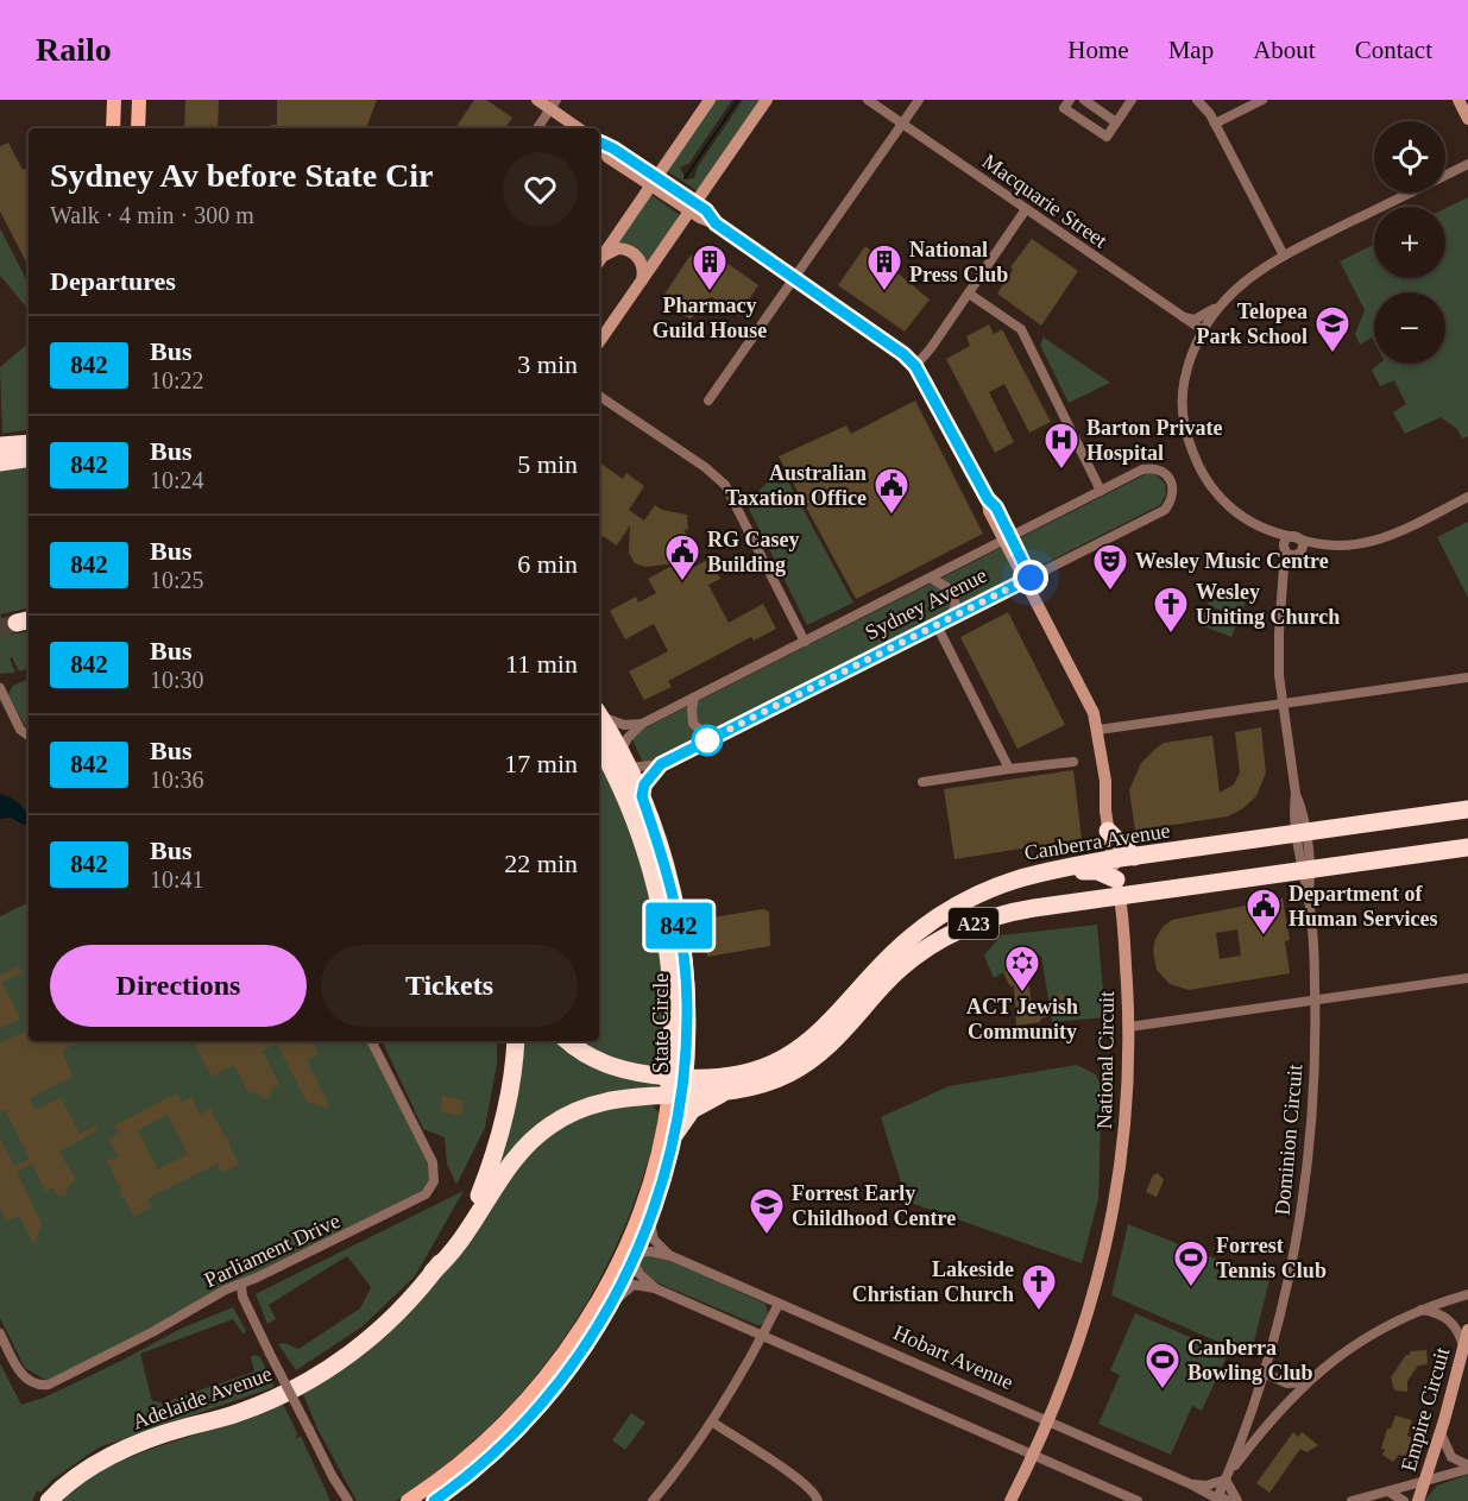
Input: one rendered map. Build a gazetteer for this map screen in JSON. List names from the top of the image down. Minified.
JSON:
{"streets":{"highway":["Canberra Avenue","A23","State Circle","Adelaide Avenue"],"street":["Macquarie Street","Sydney Avenue","National Circuit","Dominion Circuit","Parliament Drive","Hobart Avenue","Empire Circuit"]},"crossings":[["Sydney Avenue","State Circle"],["Sydney Avenue","National Circuit"],["Canberra Avenue","A23"],["Canberra Avenue","State Circle"],["Canberra Avenue","National Circuit"],["Canberra Avenue","Dominion Circuit"],["A23","State Circle"],["State Circle","Hobart Avenue"],["National Circuit","Hobart Avenue"],["Dominion Circuit","Hobart Avenue"]],"places":{"building":["Pharmacy Guild House","National Press Club"],"school or university":["Telopea Park School","Forrest Early Childhood Centre"],"hospital":["Barton Private Hospital"],"public building":["Australian Taxation Office","RG Casey Building","Department of Human Services"],"theatre":["Wesley Music Centre"],"church":["Wesley Uniting Church","Lakeside Christian Church"],"synagogue":["ACT Jewish Community"],"sports":["Forrest Tennis Club","Canberra Bowling Club"]},"lines":["bus line 842"],"page":{"header":"Railo","nav":["Home","Map","About","Contact"],"on_map":"842","map_buttons":["+","−"],"heading":[["Sydney Av before State Cir","Walk · 4 min · 300 m"],"Departures"],"list":[{"mark":"842","name":"Bus","note":"10:22","value":"3 min"},{"mark":"842","name":"Bus","note":"10:24","value":"5 min"},{"mark":"842","name":"Bus","note":"10:25","value":"6 min"},{"mark":"842","name":"Bus","note":"10:30","value":"11 min"},{"mark":"842","name":"Bus","note":"10:36","value":"17 min"},{"mark":"842","name":"Bus","note":"10:41","value":"22 min"}],"buttons":["Directions","Tickets"]}}
